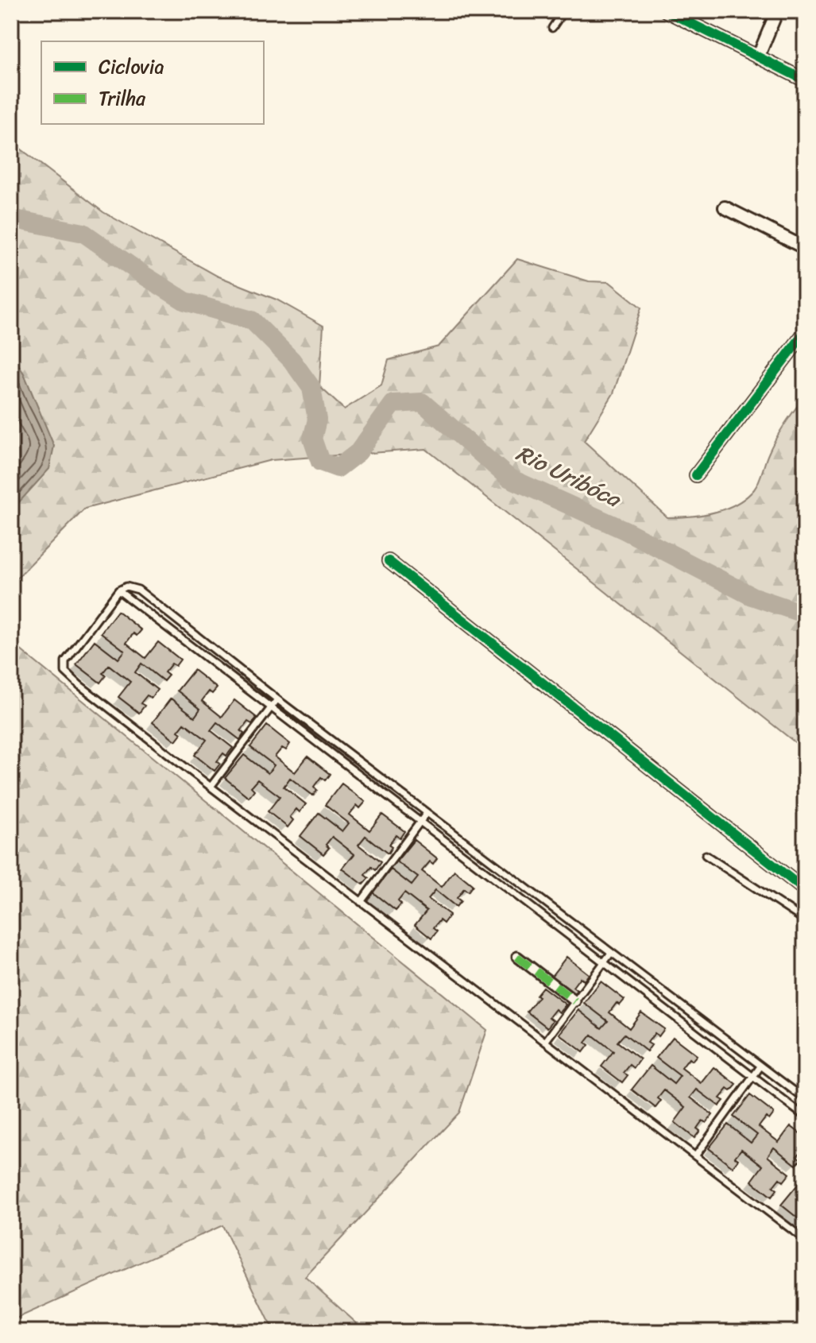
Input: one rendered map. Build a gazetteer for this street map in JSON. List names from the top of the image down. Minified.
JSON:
{"water":["Rio Uribóca"],"legend":["Ciclovia","Trilha"]}
